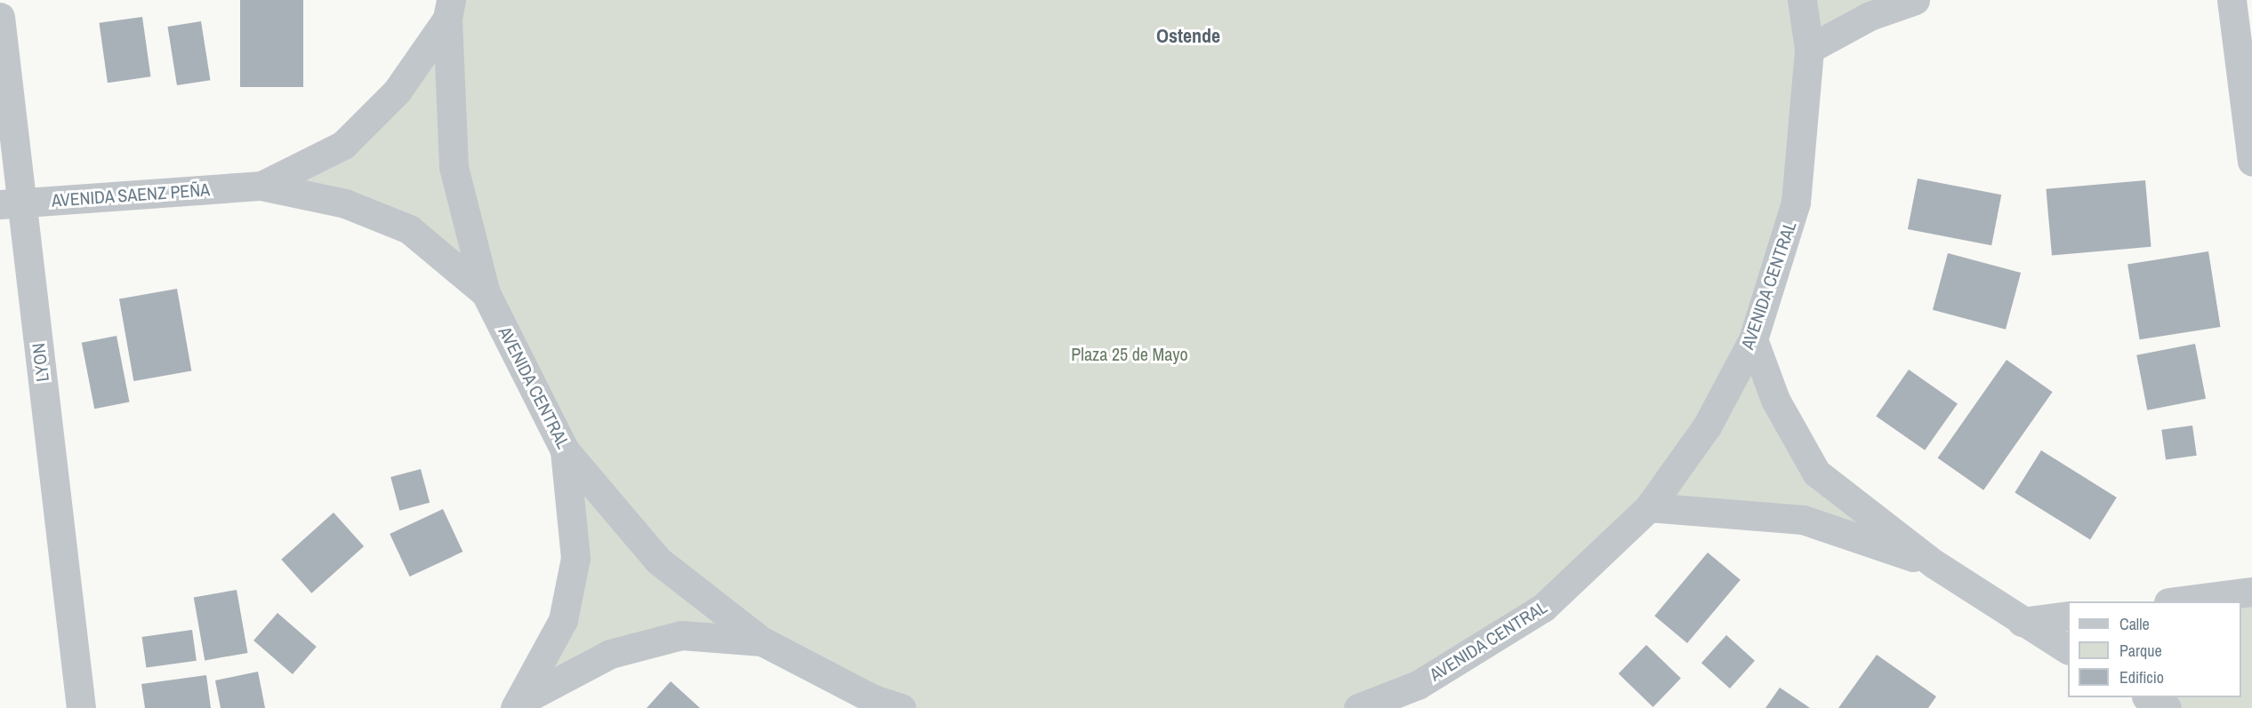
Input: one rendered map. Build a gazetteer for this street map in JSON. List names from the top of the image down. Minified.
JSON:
{"streets":{"street":["AVENIDA SAENZ PEÑA","AVENIDA CENTRAL","LYON"]},"crossings":[["AVENIDA SAENZ PEÑA","AVENIDA CENTRAL"],["AVENIDA SAENZ PEÑA","LYON"]],"districts":["Ostende"],"parks":["Plaza 25 de Mayo"],"legend":["Calle","Parque","Edificio"]}
